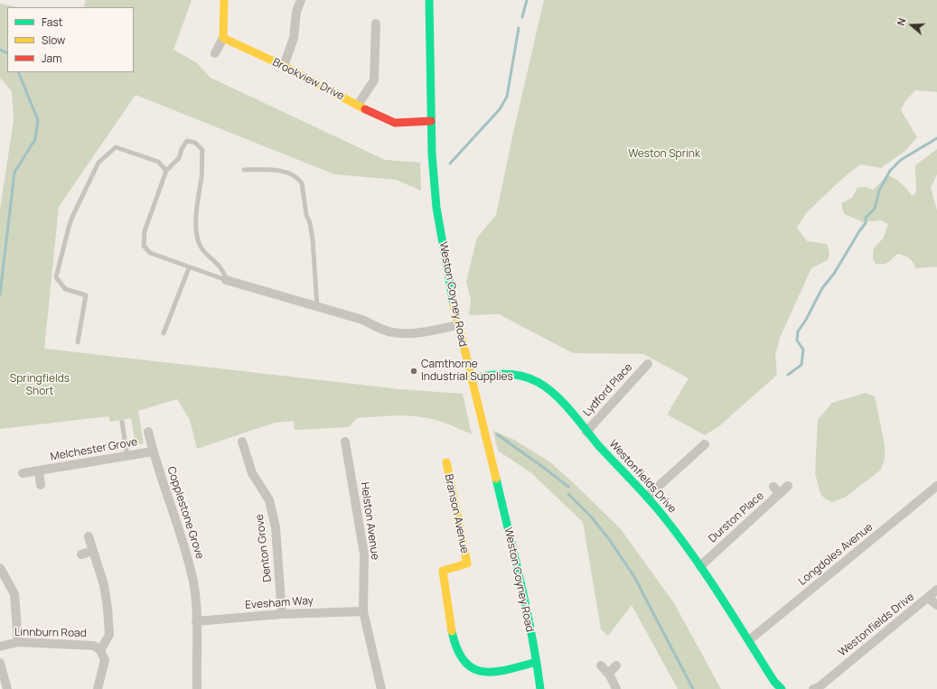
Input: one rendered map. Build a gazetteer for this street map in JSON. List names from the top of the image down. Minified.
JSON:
{"streets":{"street":["Brookview Drive","Weston Coyney Road","Lydford Place","Melchester Grove","Westonfields Drive","Copplestone Grove","Branson Avenue","Durston Place","Helston Avenue","Denton Grove","Longdoles Avenue","Evesham Way","Linnburn Road"]},"crossings":[["Brookview Drive","Weston Coyney Road"],["Weston Coyney Road","Westonfields Drive"],["Weston Coyney Road","Branson Avenue"],["Lydford Place","Westonfields Drive"],["Melchester Grove","Copplestone Grove"],["Westonfields Drive","Durston Place"],["Westonfields Drive","Longdoles Avenue"],["Copplestone Grove","Evesham Way"],["Helston Avenue","Evesham Way"],["Denton Grove","Evesham Way"]],"parks":["Weston Sprink","Springfields Short"],"places":["Camthorne Industrial Supplies"],"legend":["Fast","Slow","Jam"],"north":"left"}
